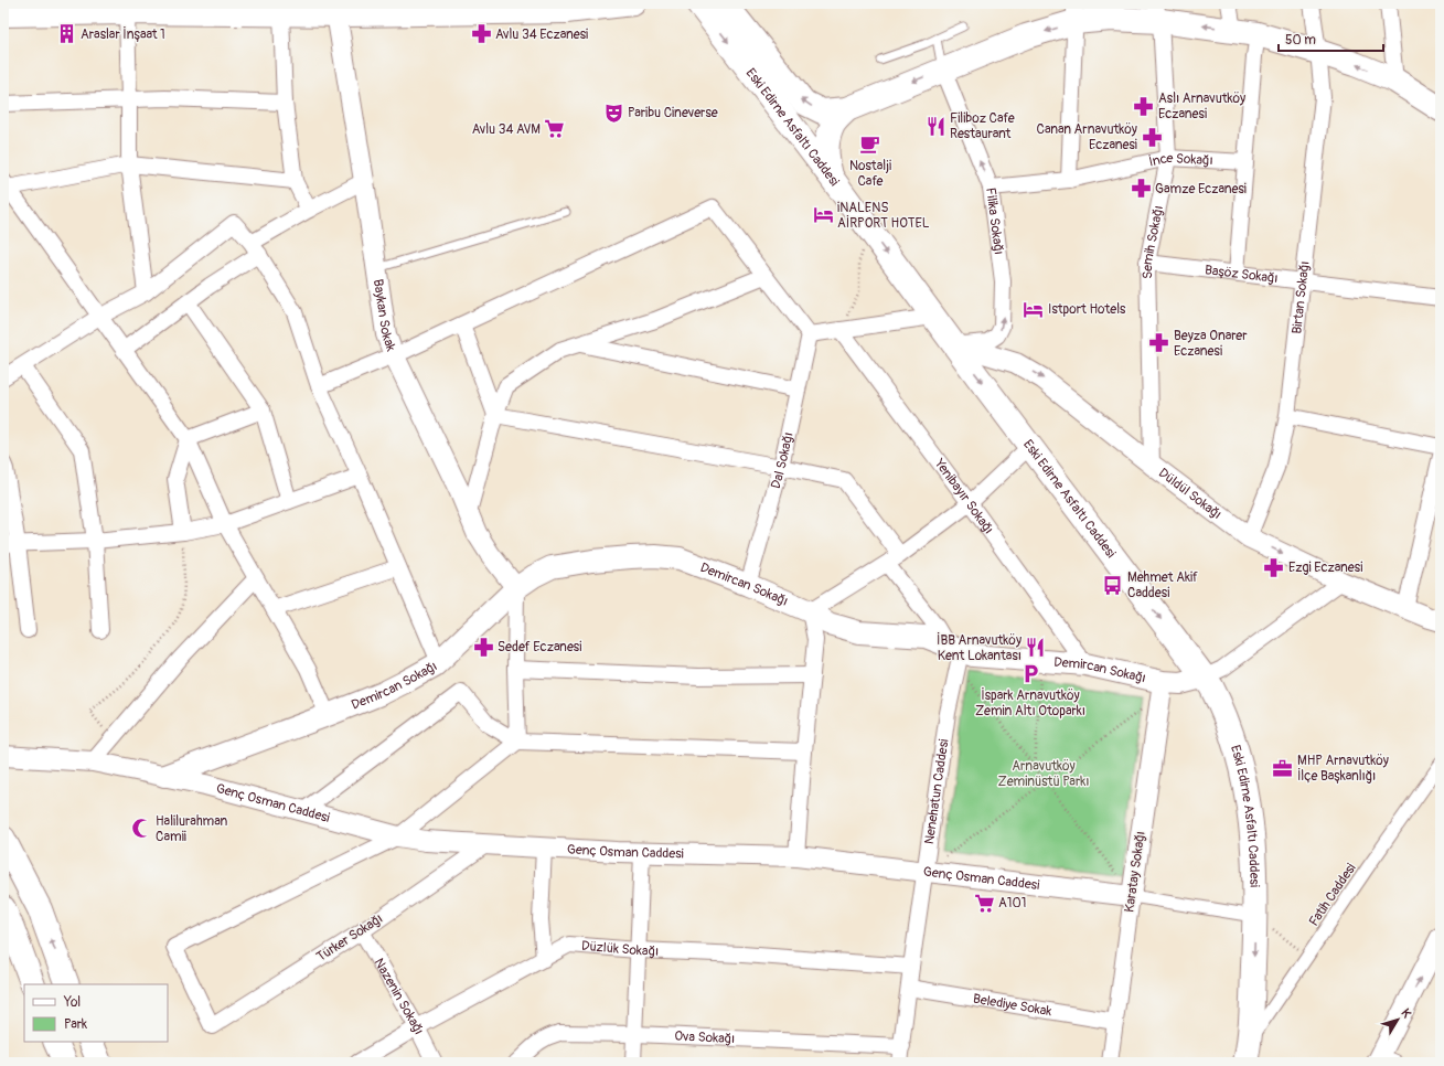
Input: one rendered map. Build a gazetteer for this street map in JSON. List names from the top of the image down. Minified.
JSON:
{"streets":{"main road":["Eski Edirne Asfaltı Caddesi","Demircan Sokağı"],"street":["İnce Sokağı","Filika Sokağı","Semih Sokağı","Başöz Sokağı","Birtan Sokağı","Baykan Sokak","Dal Sokağı","Düldül Sokağı","Yenibayır Sokağı","Nenehatun Caddesi","Genç Osman Caddesi","Karatay Sokağı","Fatih Caddesi","Türker Sokağı","Düzlük Sokağı","Nazenin Sokağı","Belediye Sokak","Ova Sokağı"]},"crossings":[["Eski Edirne Asfaltı Caddesi","Filika Sokağı"],["Eski Edirne Asfaltı Caddesi","Düldül Sokağı"],["Eski Edirne Asfaltı Caddesi","Demircan Sokağı"],["Eski Edirne Asfaltı Caddesi","Genç Osman Caddesi"],["Eski Edirne Asfaltı Caddesi","Fatih Caddesi"],["İnce Sokağı","Filika Sokağı"],["İnce Sokağı","Semih Sokağı"],["Filika Sokağı","Düldül Sokağı"],["Semih Sokağı","Başöz Sokağı"],["Semih Sokağı","Düldül Sokağı"],["Başöz Sokağı","Birtan Sokağı"],["Birtan Sokağı","Düldül Sokağı"],["Baykan Sokak","Demircan Sokağı"],["Dal Sokağı","Demircan Sokağı"],["Düldül Sokağı","Demircan Sokağı"],["Yenibayır Sokağı","Demircan Sokağı"],["Demircan Sokağı","Nenehatun Caddesi"],["Demircan Sokağı","Genç Osman Caddesi"],["Demircan Sokağı","Karatay Sokağı"],["Nenehatun Caddesi","Genç Osman Caddesi"],["Nenehatun Caddesi","Düzlük Sokağı"],["Nenehatun Caddesi","Belediye Sokak"],["Nenehatun Caddesi","Ova Sokağı"],["Genç Osman Caddesi","Karatay Sokağı"],["Genç Osman Caddesi","Türker Sokağı"],["Karatay Sokağı","Belediye Sokak"],["Türker Sokağı","Nazenin Sokağı"],["Düzlük Sokağı","Nazenin Sokağı"]],"parks":["Arnavutköy Zeminüstü Parkı"],"places":{"building":["Araslar İnşaat 1"],"pharmacy":["Avlu 34 Eczanesi","Aslı Arnavutköy Eczanesi","Canan Arnavutköy Eczanesi","Gamze Eczanesi","Beyza Onarer Eczanesi","Ezgi Eczanesi","Sedef Eczanesi"],"theatre":["Paribu Cineverse"],"restaurant":["Filiboz Cafe Restaurant","İBB Arnavutköy Kent Lokantası"],"supermarket":["Avlu 34 AVM","A101"],"cafe":["Nostalji Cafe"],"hotel":["iNALENS AİRPORT HOTEL","Istport Hotels"],"bus stop":["Mehmet Akif Caddesi"],"parking":["İspark Arnavutköy Zemin Altı Otoparkı"],"office":["MHP Arnavutköy İlçe Başkanlığı"],"mosque":["Halilurahman Camii"]},"legend":["Yol","Park"],"scale_bar":"50 m","north":"top right"}
